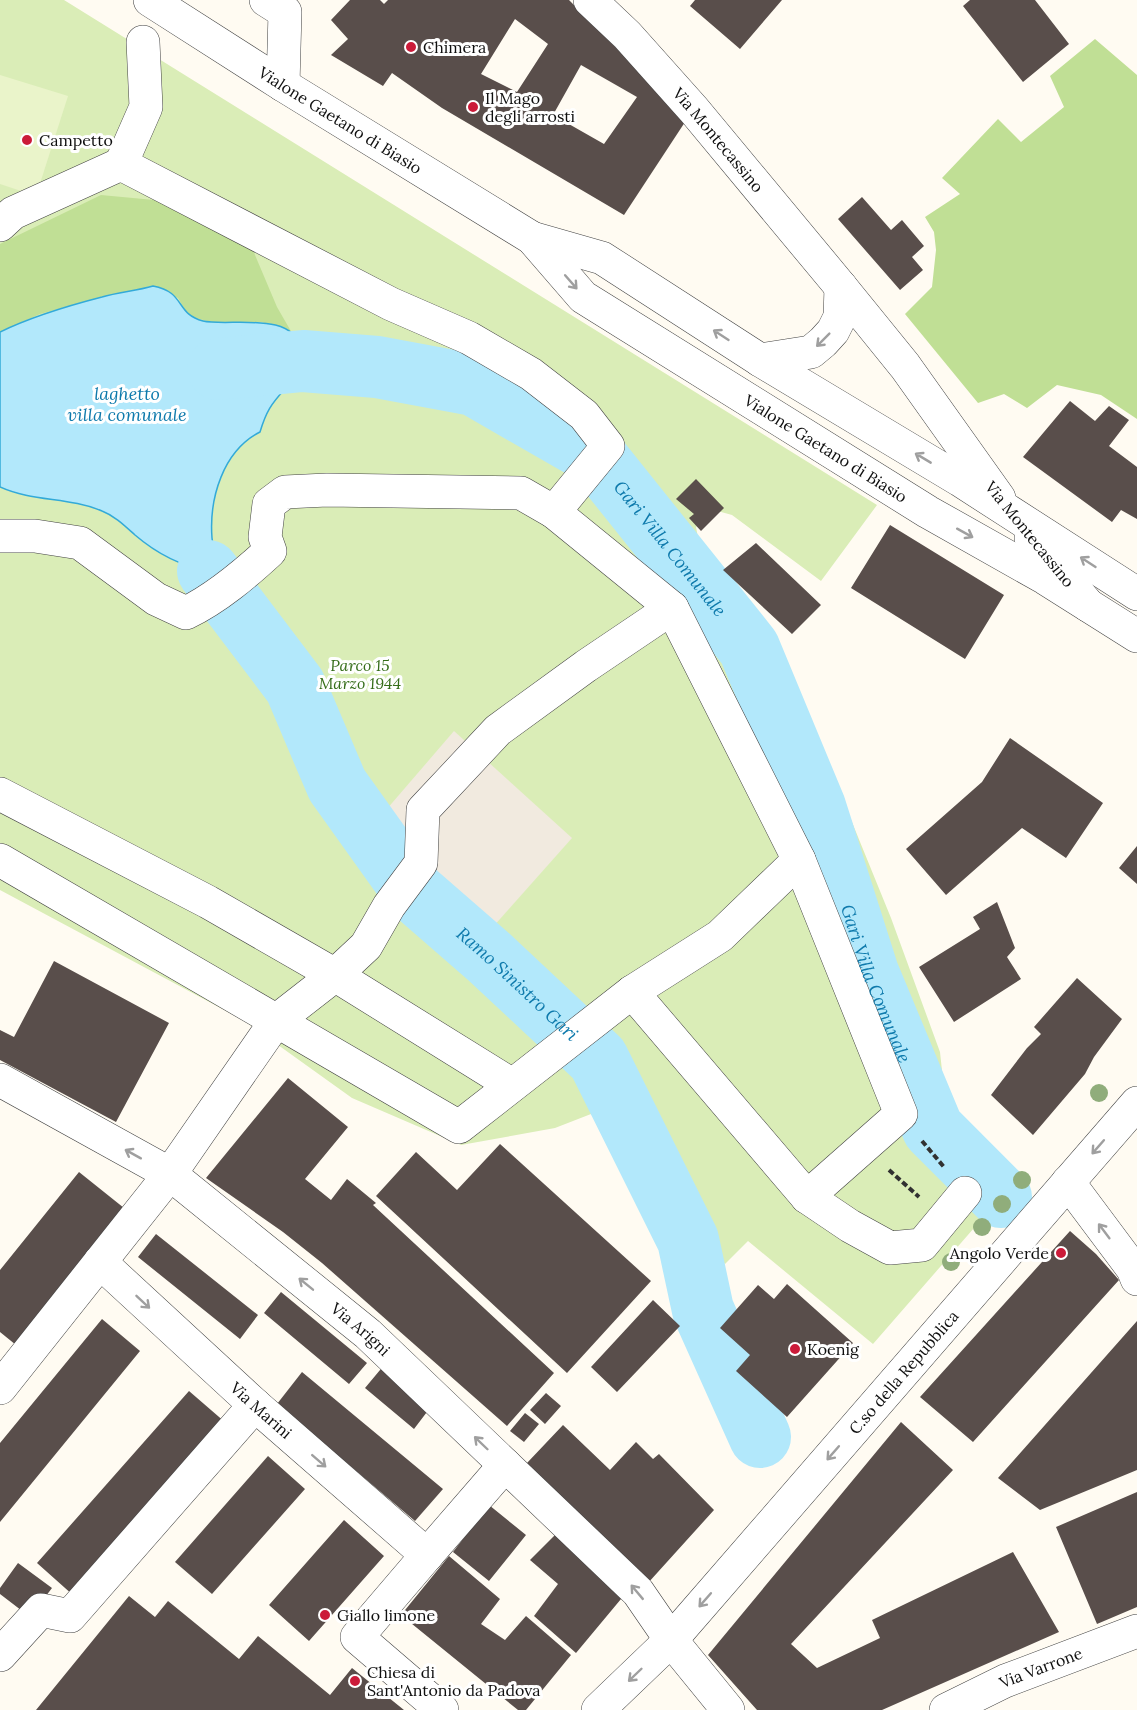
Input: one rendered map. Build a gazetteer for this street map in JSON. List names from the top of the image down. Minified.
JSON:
{"streets":{"street":["Vialone Gaetano di Biasio","Via Montecassino","Via Arigni","C.so della Repubblica","Via Marini","Via Varrone"]},"crossings":[["Vialone Gaetano di Biasio","Via Montecassino"],["Via Arigni","C.so della Repubblica"]],"one_way":["Via Marini"],"water":["laghetto villa comunale","Gari Villa Comunale","Ramo Sinistro Gari"],"parks":["Parco 15 Marzo 1944"],"places":["Chimera","Il Mago degli arrosti","Campetto","Angolo Verde","Koenig","Giallo limone","Chiesa di Sant'Antonio da Padova"]}
